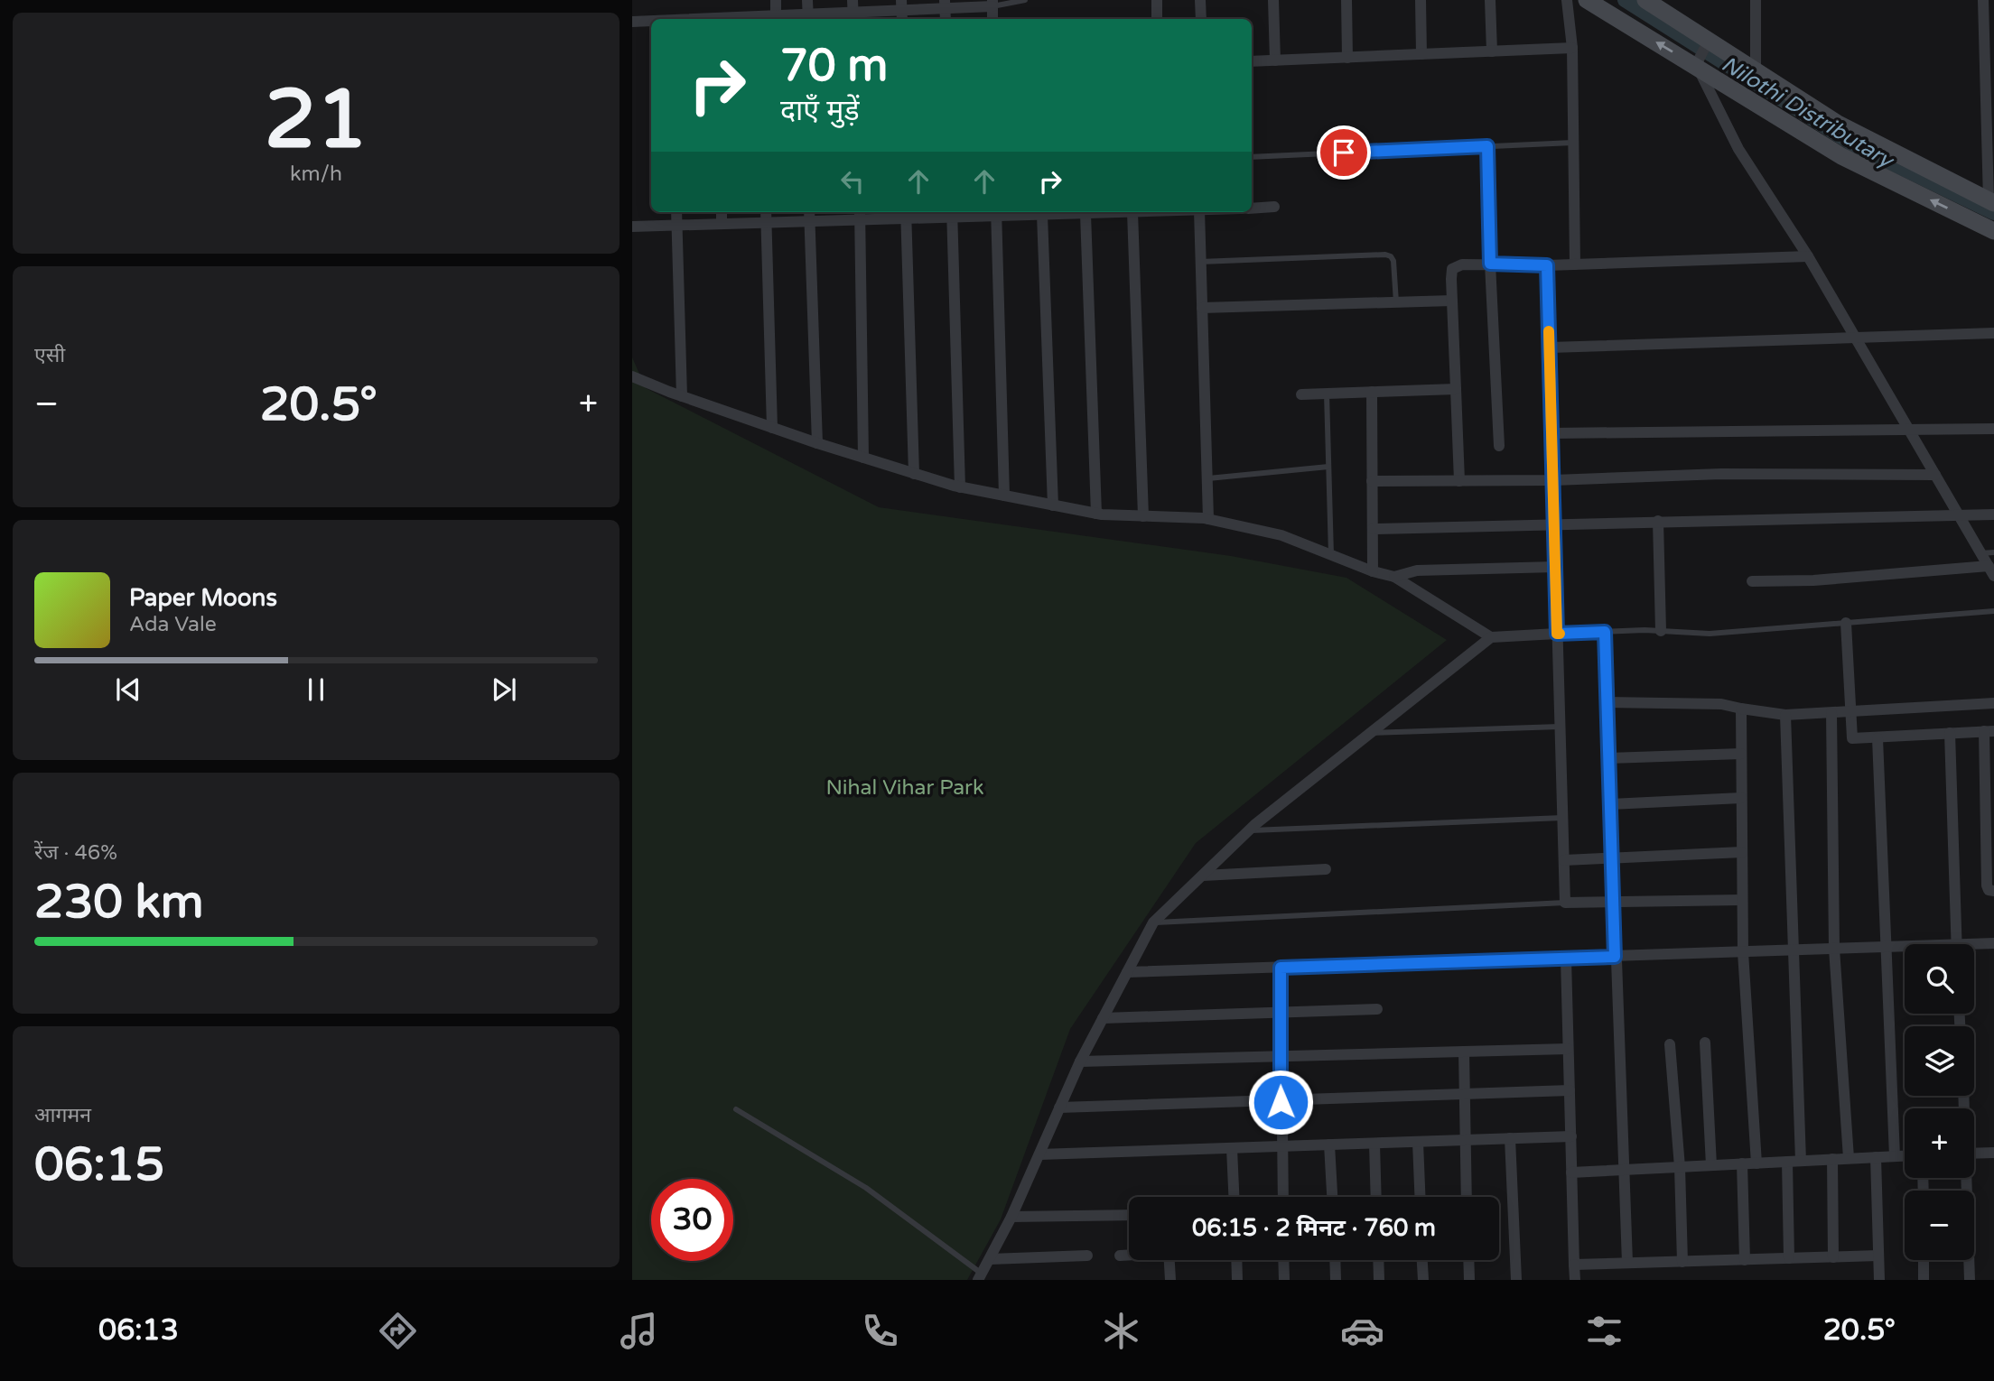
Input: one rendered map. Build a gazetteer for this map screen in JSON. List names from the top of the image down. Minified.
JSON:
{"water":["Nilothi Distributary"],"parks":["Nihal Vihar Park"],"page":{"tile":[["21","km/h"],"एसी",["रेंज · 46%","230 km"],["आगमन","06:15"]],"turn":["70 m","दाएँ मुड़ें"],"heat":["−","20.5°","+"],"song":["Paper Moons","Ada Vale"],"map_buttons":["+","−"],"limit":"30","trip":"06:15 · 2 मिनट · 760 m","tabs":["06:13","20.5°"]}}
